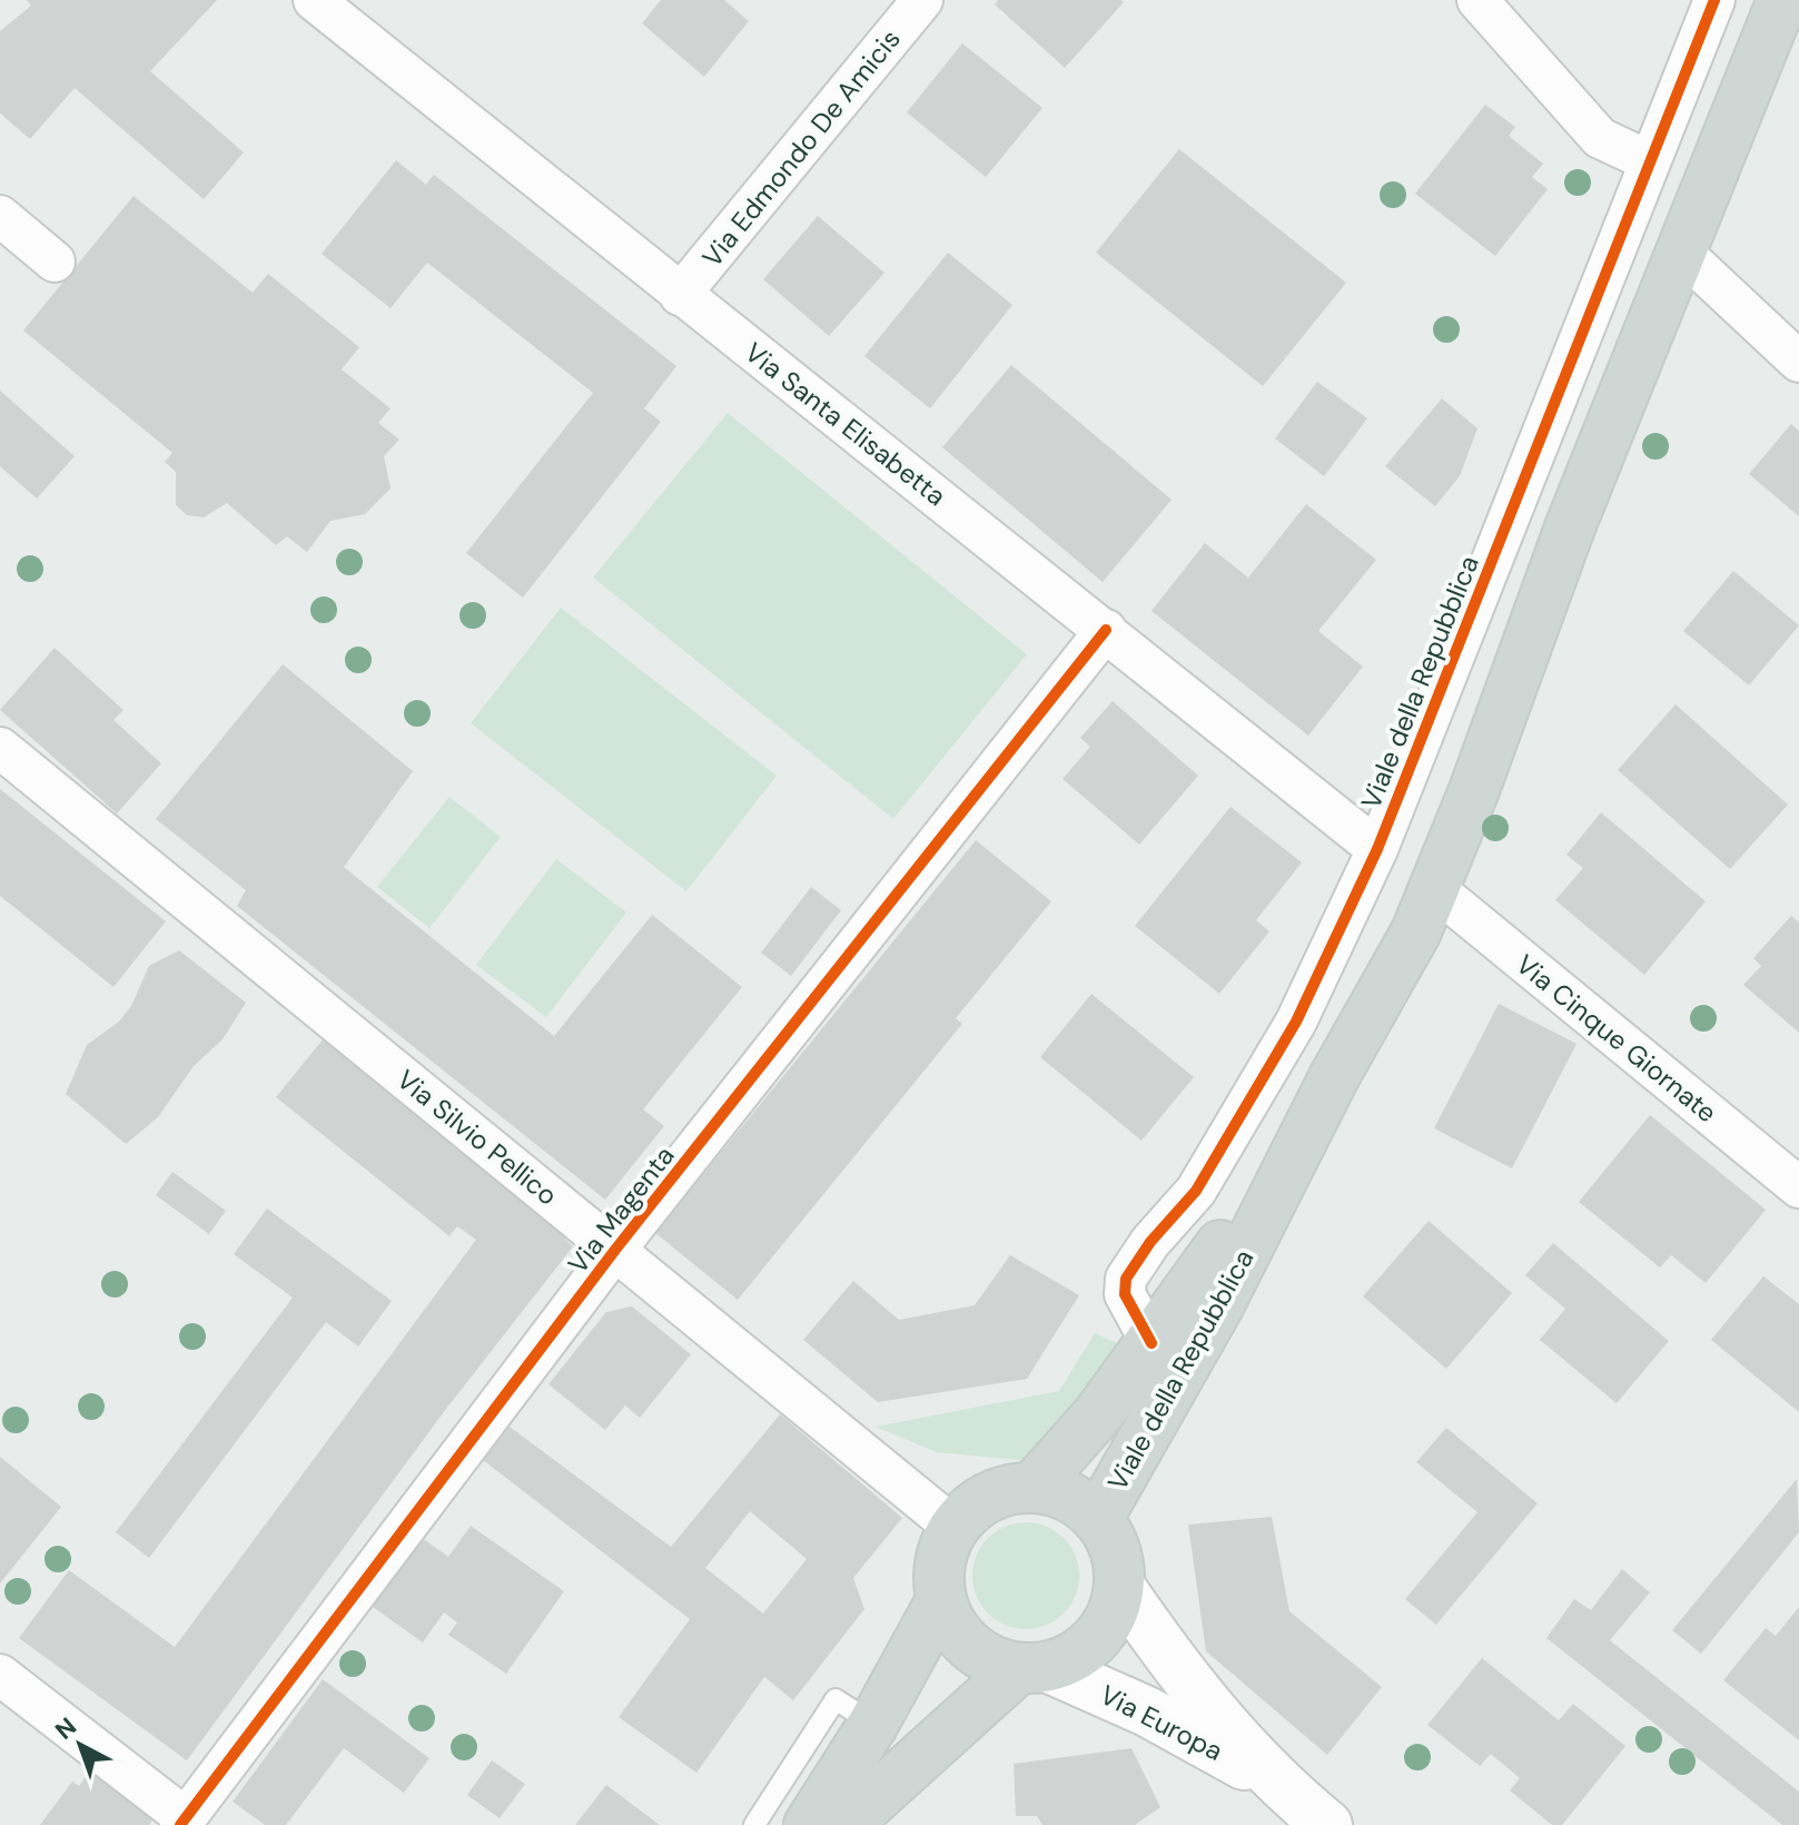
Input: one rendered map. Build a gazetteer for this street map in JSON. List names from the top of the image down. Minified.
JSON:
{"streets":{"main road":["Viale della Repubblica"],"street":["Via Edmondo De Amicis","Via Santa Elisabetta","Via Cinque Giornate","Via Silvio Pellico","Via Magenta","Via Europa"]},"crossings":[["Via Edmondo De Amicis","Via Santa Elisabetta"],["Via Santa Elisabetta","Viale della Repubblica"],["Via Santa Elisabetta","Via Magenta"],["Viale della Repubblica","Via Cinque Giornate"],["Viale della Repubblica","Via Silvio Pellico"],["Viale della Repubblica","Via Europa"],["Via Silvio Pellico","Via Magenta"],["Via Silvio Pellico","Via Europa"]],"north":"top left"}
